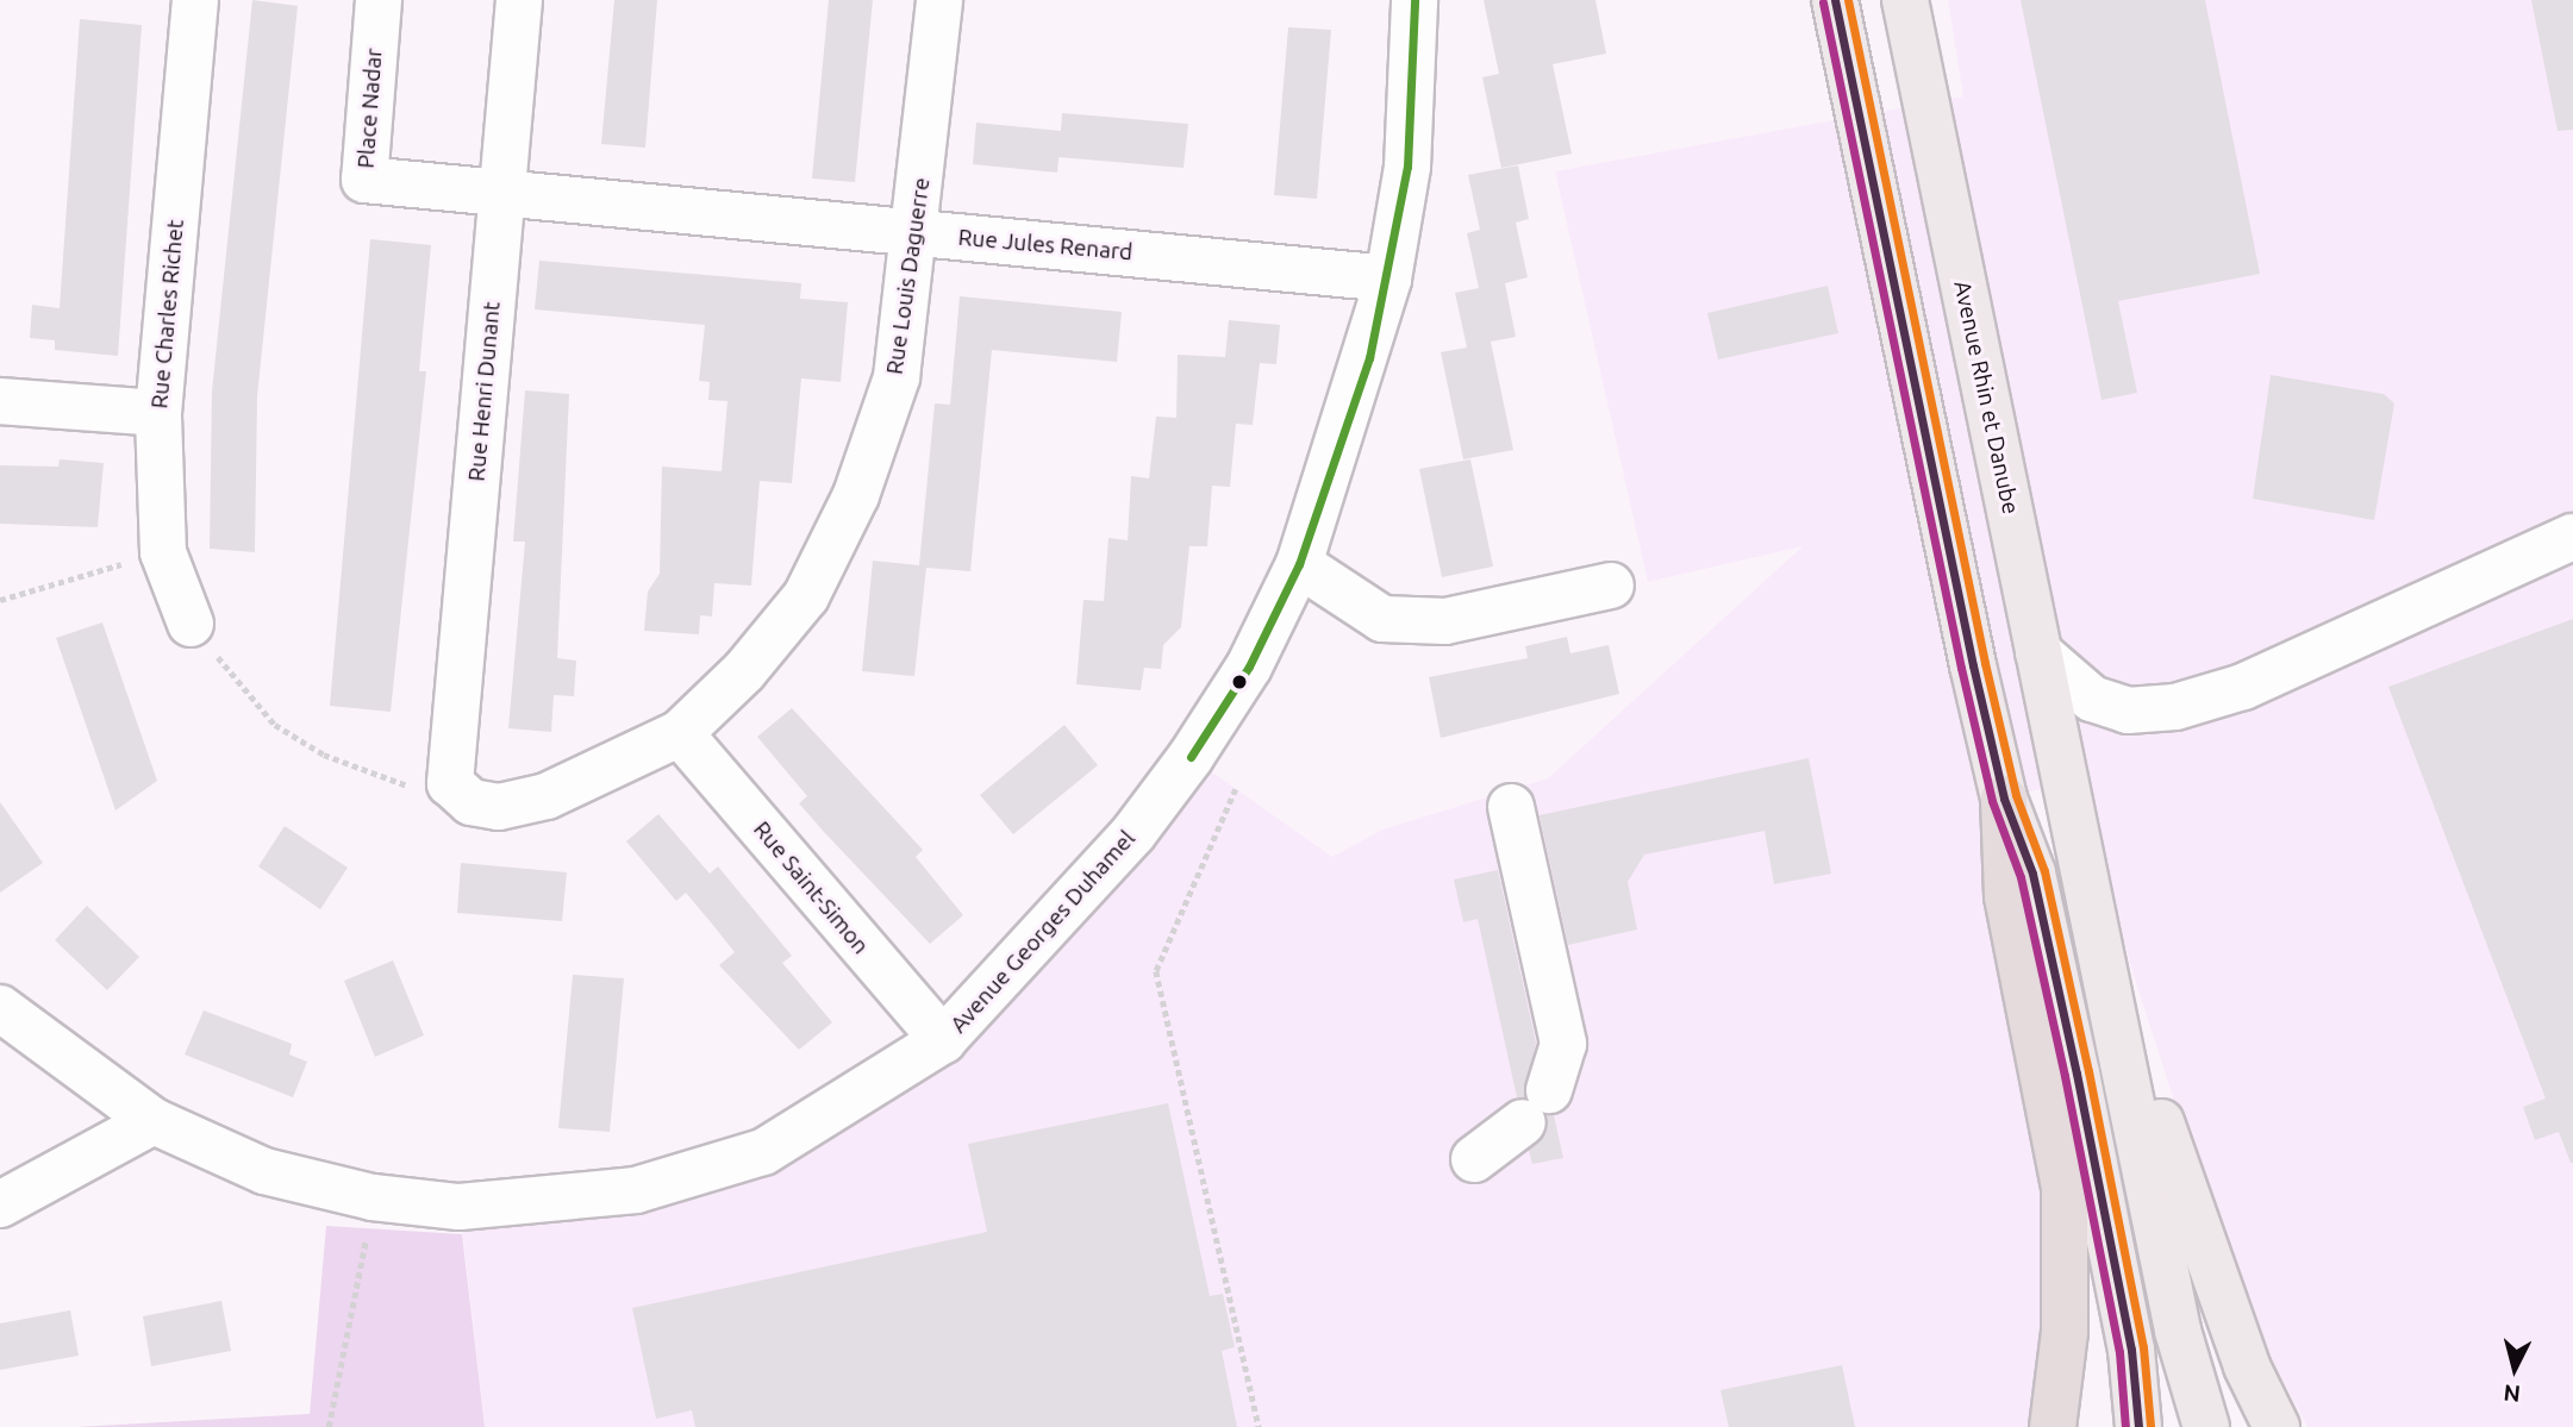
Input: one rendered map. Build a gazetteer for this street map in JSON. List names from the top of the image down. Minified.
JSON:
{"streets":{"main road":["Avenue Rhin et Danube"],"street":["Place Nadar","Rue Jules Renard","Rue Louis Daguerre","Rue Charles Richet","Rue Henri Dunant","Rue Saint-Simon","Avenue Georges Duhamel"]},"crossings":[["Place Nadar","Rue Jules Renard"],["Place Nadar","Rue Henri Dunant"],["Rue Jules Renard","Rue Louis Daguerre"],["Rue Jules Renard","Rue Henri Dunant"],["Rue Jules Renard","Avenue Georges Duhamel"],["Rue Louis Daguerre","Rue Henri Dunant"],["Rue Louis Daguerre","Rue Saint-Simon"],["Rue Saint-Simon","Avenue Georges Duhamel"]],"north":"bottom"}
